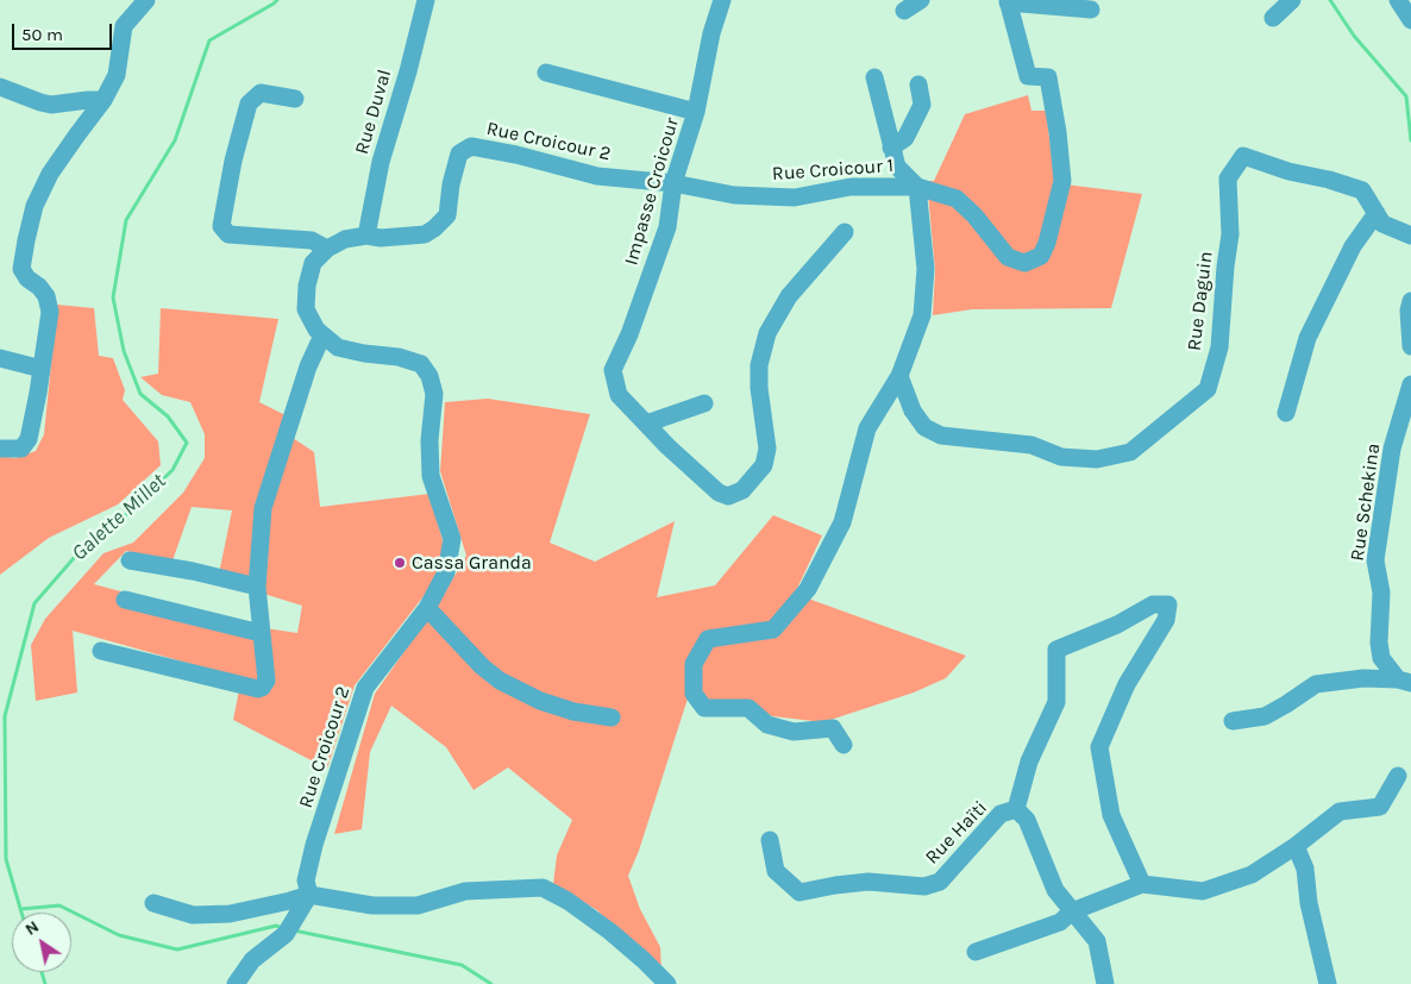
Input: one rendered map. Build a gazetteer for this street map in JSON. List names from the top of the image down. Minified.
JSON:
{"streets":{"street":["Rue Duval","Rue Croicour 2","Rue Croicour 1","Impasse Croicour","Rue Daguin","Rue Schekina","Rue Haïti"]},"crossings":[["Rue Duval","Rue Croicour 2"],["Rue Croicour 2","Rue Croicour 1"],["Rue Croicour 2","Impasse Croicour"],["Rue Croicour 1","Impasse Croicour"]],"water":["Galette Millet"],"places":["Cassa Granda"],"scale_bar":"50 m","north":"top left"}
